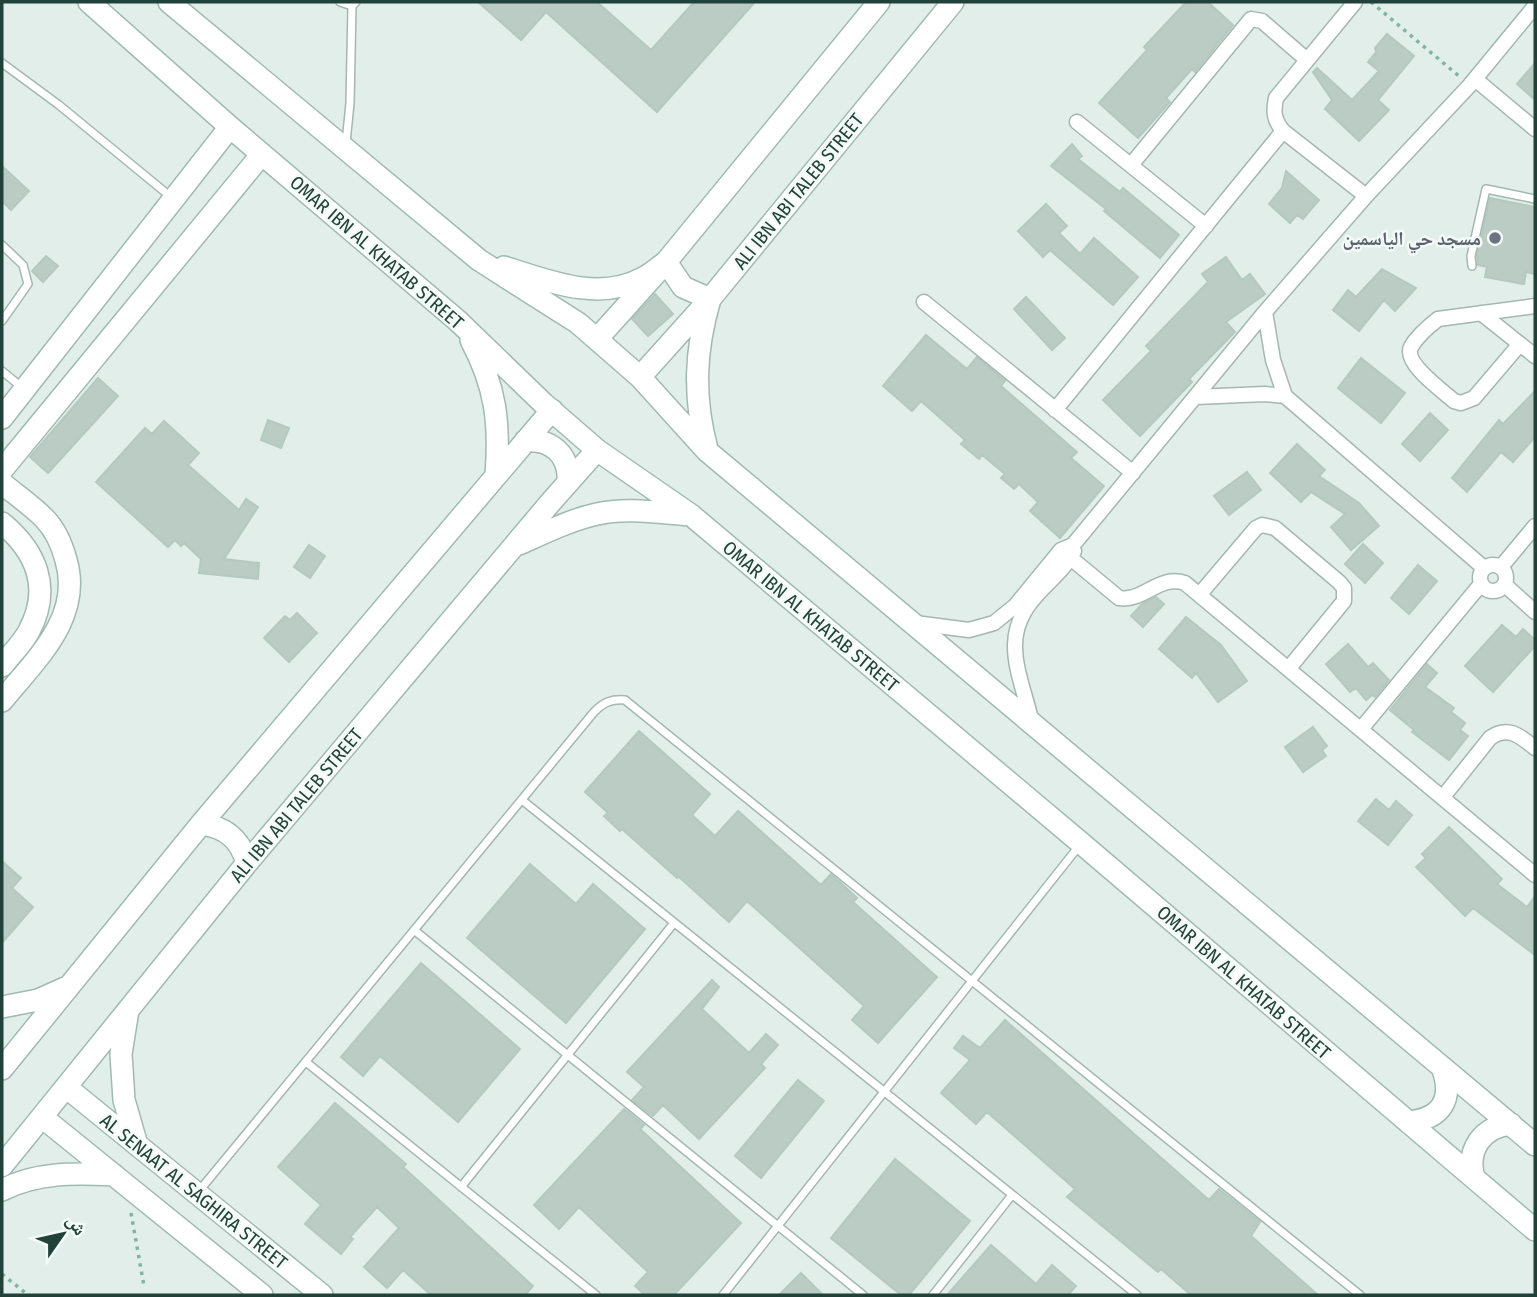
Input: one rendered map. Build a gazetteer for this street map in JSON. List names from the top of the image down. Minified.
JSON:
{"streets":{"street":["ALI IBN ABI TALEB STREET","OMAR IBN AL KHATAB STREET","AL SENAAT AL SAGHIRA STREET"]},"crossings":[["ALI IBN ABI TALEB STREET","OMAR IBN AL KHATAB STREET"],["ALI IBN ABI TALEB STREET","AL SENAAT AL SAGHIRA STREET"]],"places":["مسجد حي الياسمين"],"north":"top right"}
